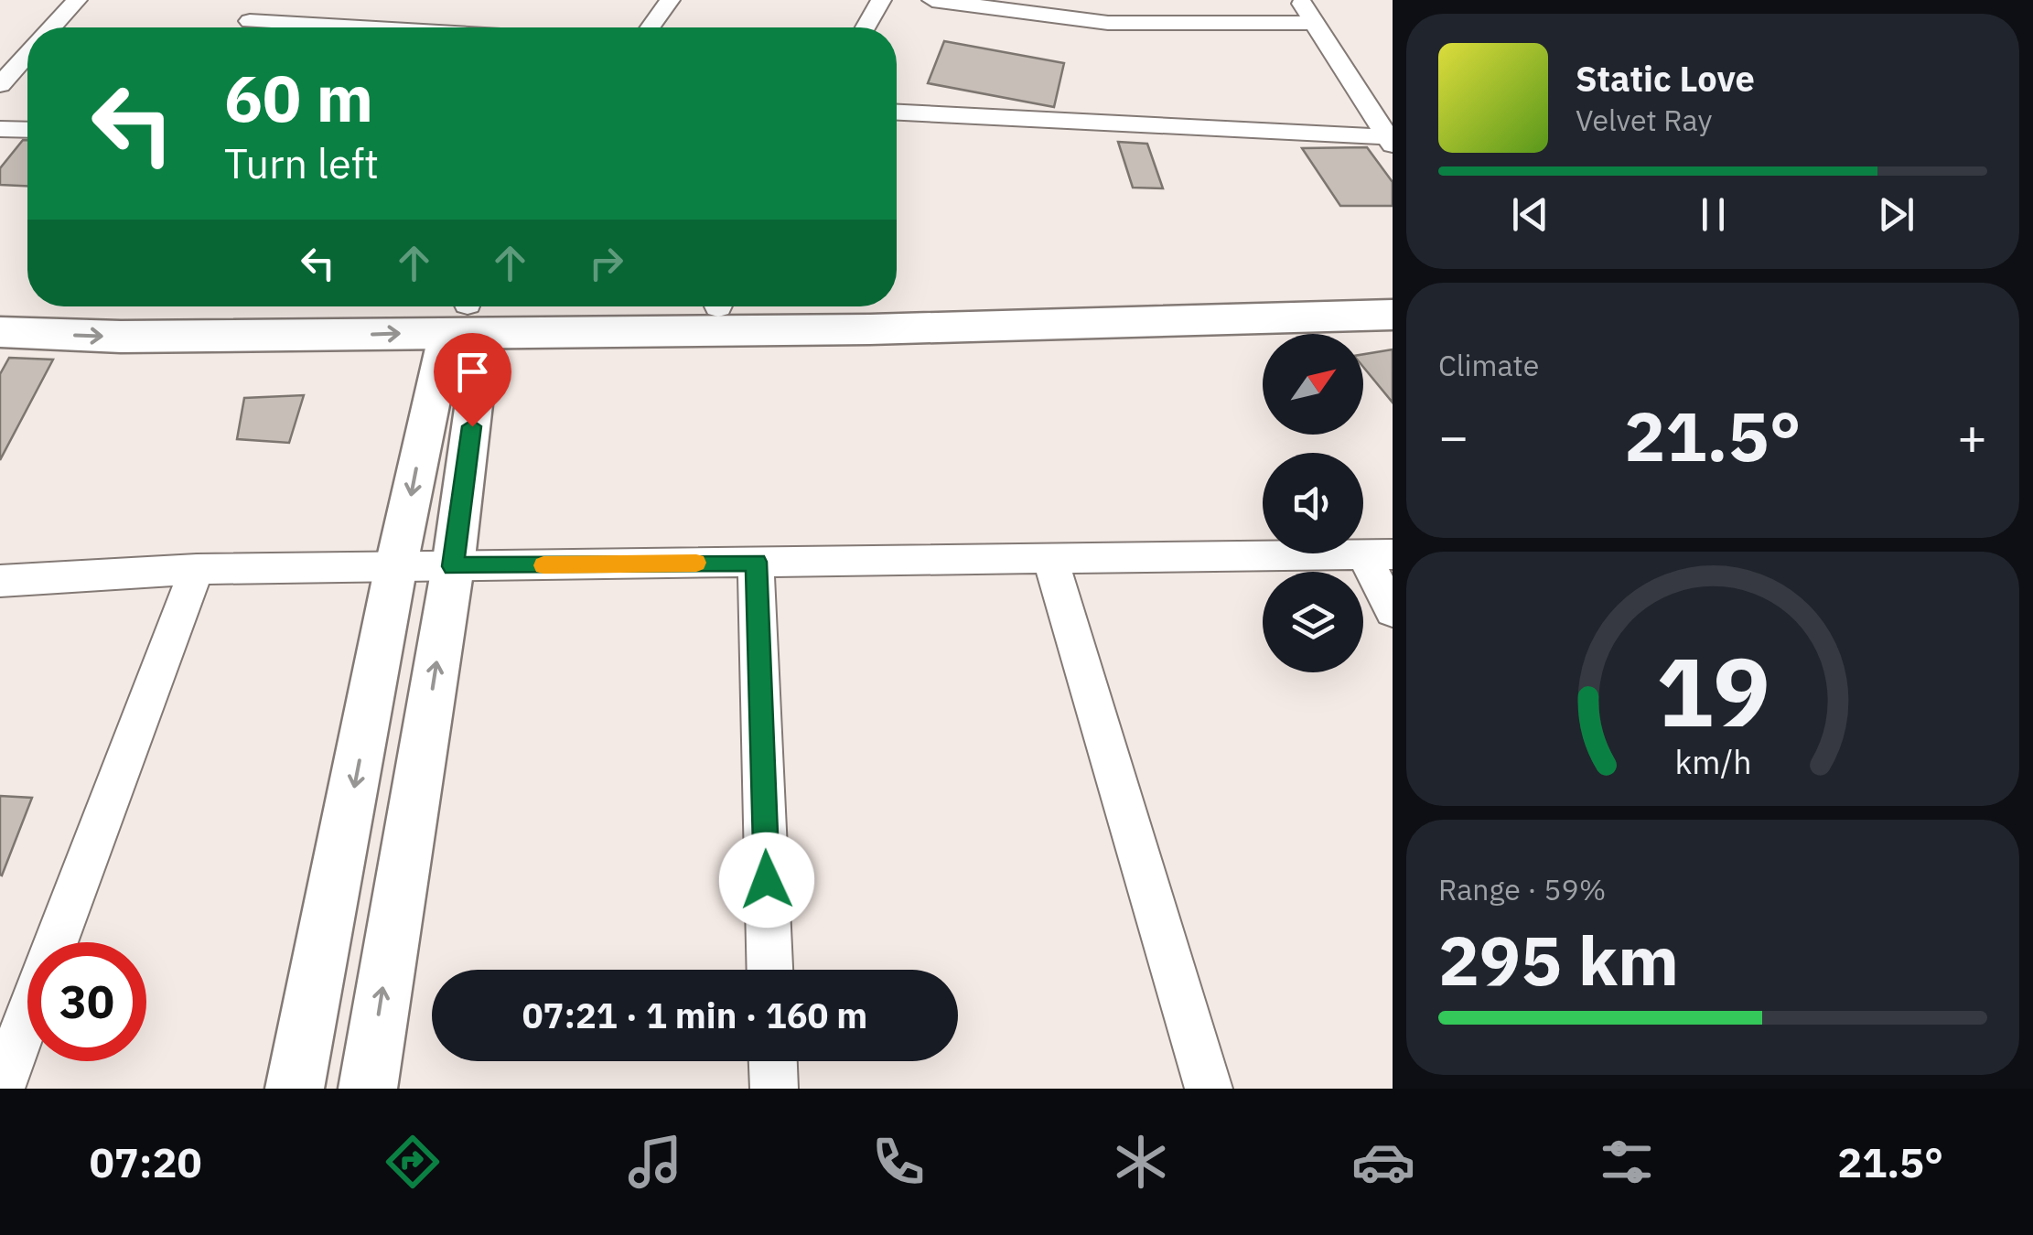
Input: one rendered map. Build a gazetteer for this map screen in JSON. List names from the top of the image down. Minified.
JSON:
{"north":"top right","page":{"turn":["60 m","Turn left"],"song":["Static Love","Velvet Ray"],"tile":["Climate",["Range · 59%","295 km"]],"heat":["−","21.5°","+"],"limit":"30","trip":"07:21 · 1 min · 160 m","tabs":["07:20","21.5°"],"gauge":["19","km/h"]}}
